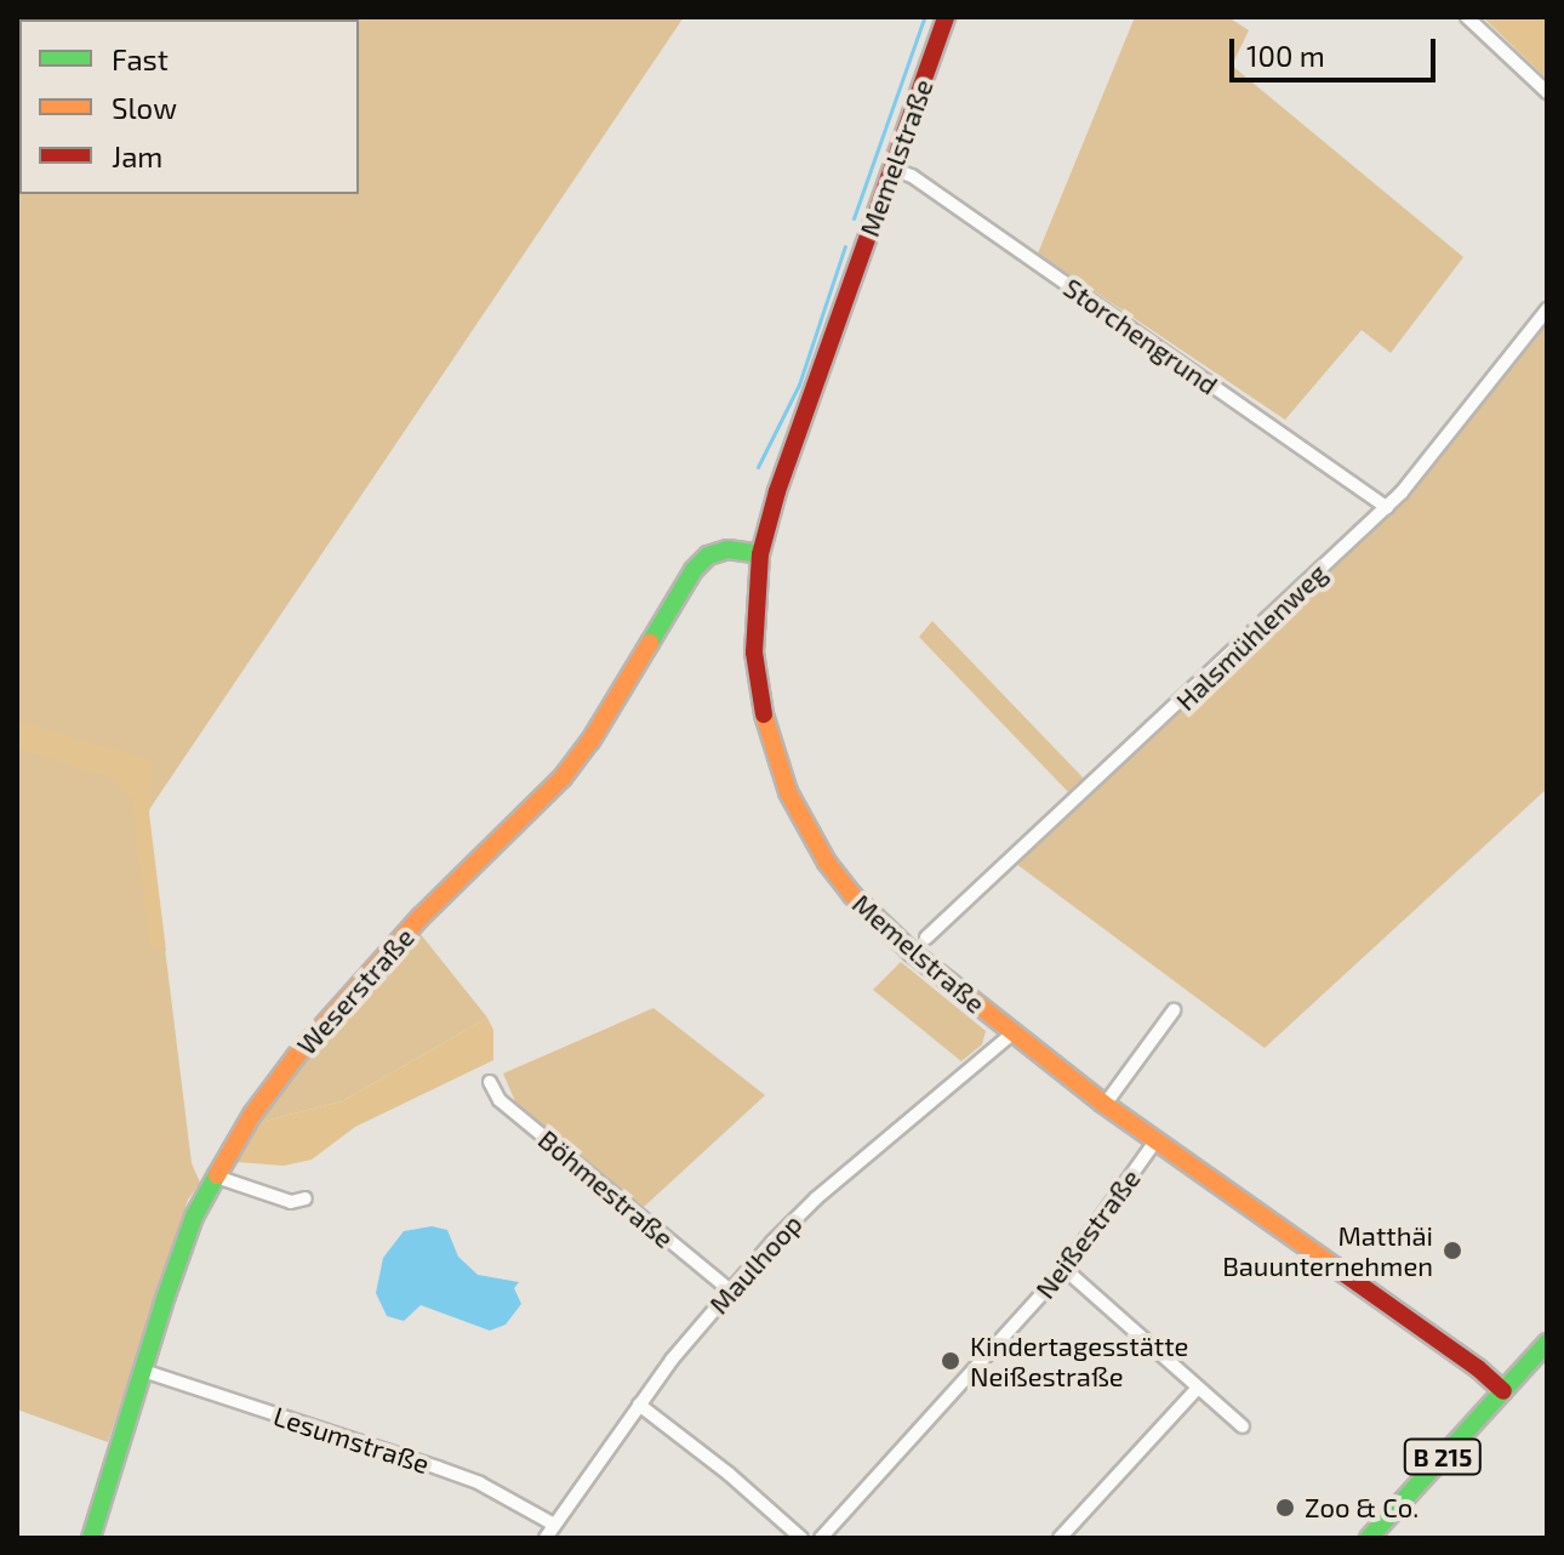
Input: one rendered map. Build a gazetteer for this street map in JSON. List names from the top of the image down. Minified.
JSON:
{"streets":{"street":["Memelstraße","Storchengrund","Halsmühlenweg","Weserstraße","Böhmestraße","Neißestraße","Maulhoop","Lesumstraße","B 215"]},"crossings":[["Memelstraße","Storchengrund"],["Memelstraße","Weserstraße"],["Memelstraße","Neißestraße"],["Memelstraße","Maulhoop"],["Memelstraße","B 215"],["Storchengrund","Halsmühlenweg"],["Weserstraße","Lesumstraße"],["Böhmestraße","Maulhoop"],["Maulhoop","Lesumstraße"]],"places":["Matthäi Bauunternehmen","Kindertagesstätte Neißestraße","Zoo & Co."],"legend":["Fast","Slow","Jam"],"scale_bar":"100 m"}
